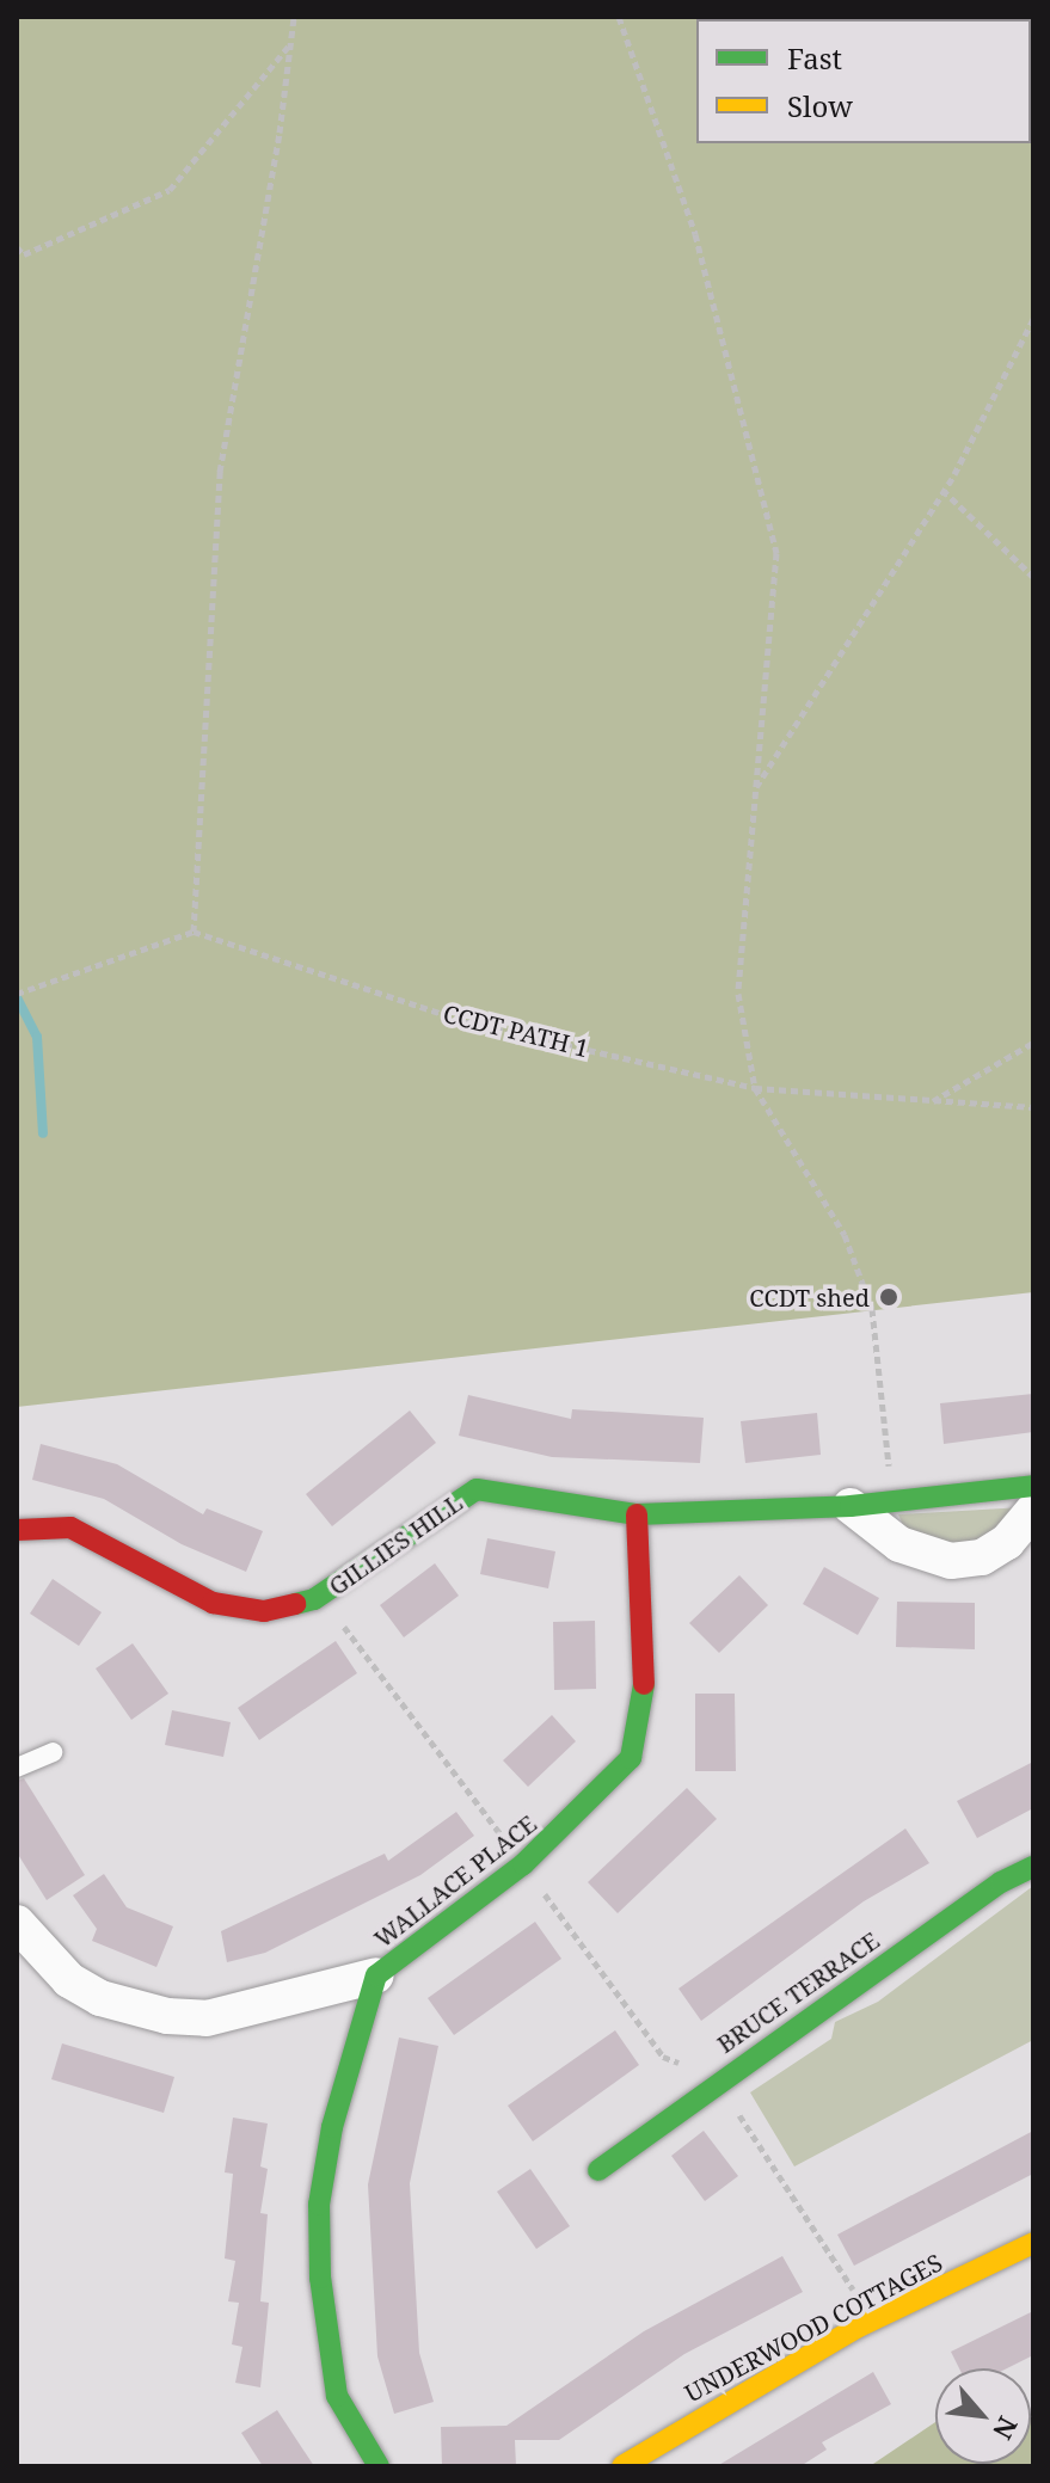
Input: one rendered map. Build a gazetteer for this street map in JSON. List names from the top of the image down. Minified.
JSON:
{"streets":{"street":["GILLIES HILL","WALLACE PLACE","BRUCE TERRACE","UNDERWOOD COTTAGES"],"path":["CCDT PATH 1"]},"crossings":[["GILLIES HILL","WALLACE PLACE"]],"places":["CCDT shed"],"legend":["Fast","Slow"],"north":"bottom right"}
